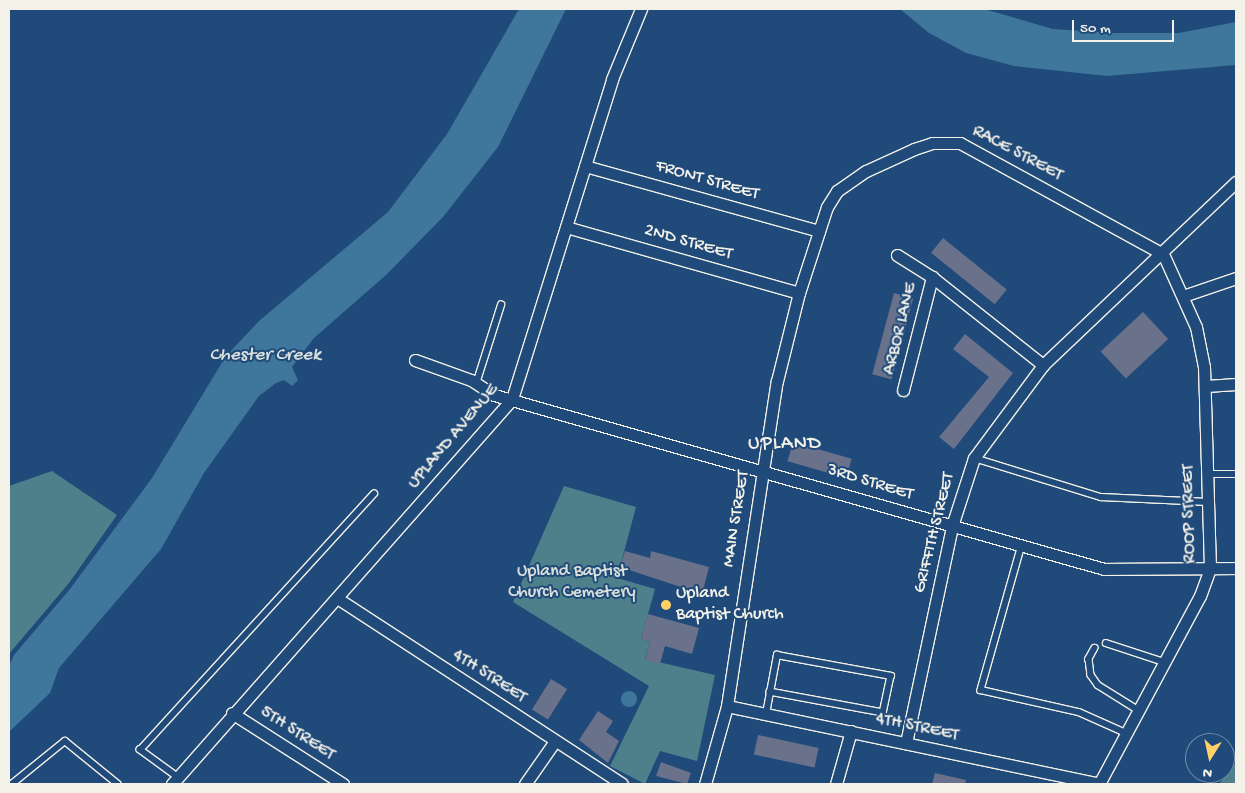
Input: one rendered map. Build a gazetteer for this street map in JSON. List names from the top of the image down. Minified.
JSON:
{"streets":{"street":["RACE STREET","FRONT STREET","2ND STREET","ARBOR LANE","UPLAND AVENUE","3RD STREET","ROOP STREET","MAIN STREET","GRIFFITH STREET","4TH STREET","5TH STREET"]},"crossings":[["RACE STREET","FRONT STREET"],["RACE STREET","ROOP STREET"],["RACE STREET","MAIN STREET"],["RACE STREET","GRIFFITH STREET"],["FRONT STREET","UPLAND AVENUE"],["FRONT STREET","MAIN STREET"],["2ND STREET","UPLAND AVENUE"],["2ND STREET","MAIN STREET"],["UPLAND AVENUE","3RD STREET"],["UPLAND AVENUE","4TH STREET"],["UPLAND AVENUE","5TH STREET"],["3RD STREET","ROOP STREET"],["3RD STREET","MAIN STREET"],["3RD STREET","GRIFFITH STREET"],["ROOP STREET","GRIFFITH STREET"],["ROOP STREET","4TH STREET"],["MAIN STREET","4TH STREET"],["GRIFFITH STREET","4TH STREET"]],"districts":["UPLAND"],"water":["Chester Creek"],"parks":["Upland Baptist Church Cemetery"],"places":["Upland Baptist Church"],"scale_bar":"50 m","north":"bottom"}
